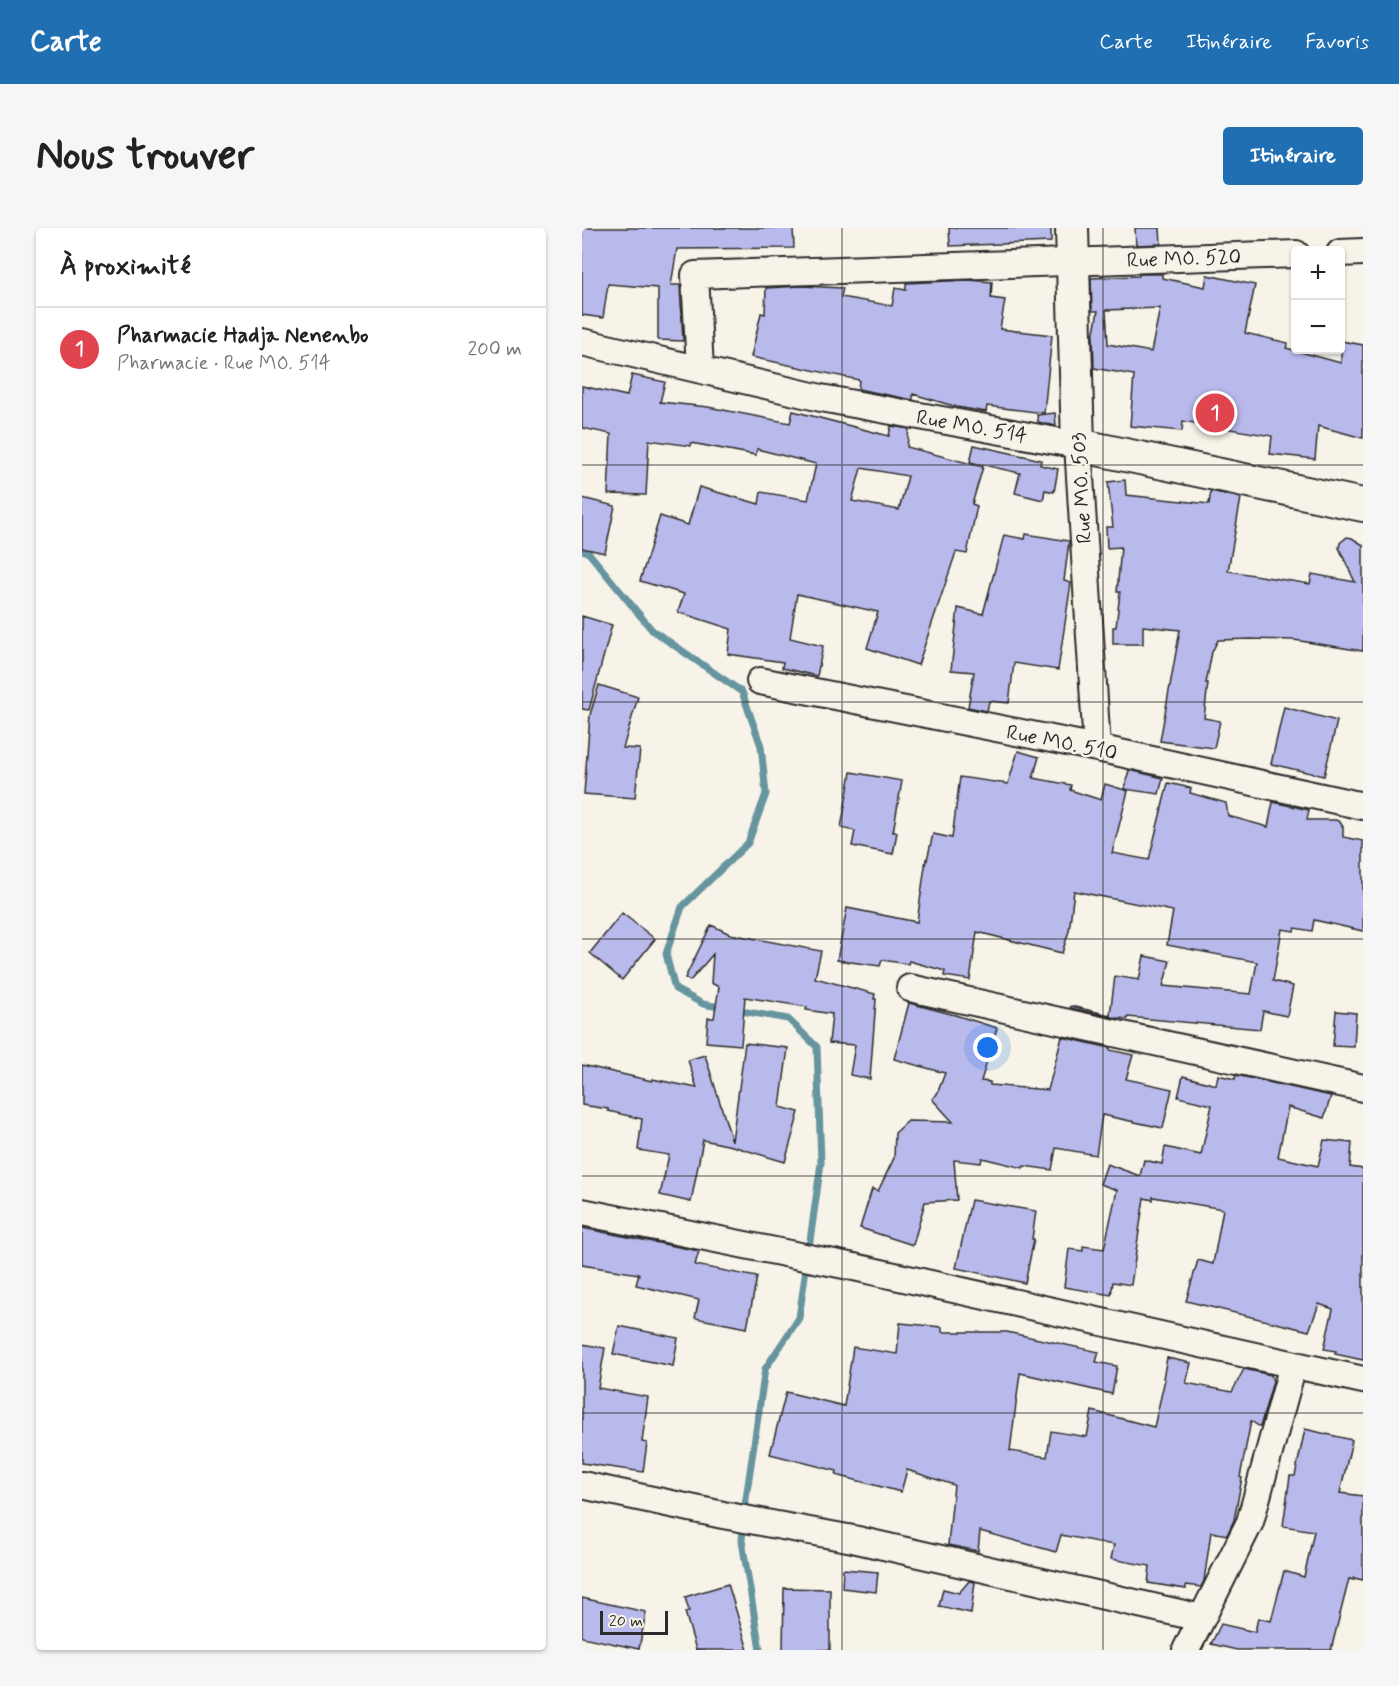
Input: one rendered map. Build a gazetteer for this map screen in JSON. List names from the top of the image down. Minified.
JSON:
{"streets":{"street":["Rue MO. 520","Rue MO. 514","Rue MO. 503","Rue MO. 510"]},"crossings":[["Rue MO. 520","Rue MO. 514"],["Rue MO. 520","Rue MO. 503"],["Rue MO. 514","Rue MO. 503"],["Rue MO. 503","Rue MO. 510"]],"scale_bar":"20 m","page":{"header":"Carte","nav":["Carte","Itinéraire","Favoris"],"buttons":"Itinéraire","title":"Nous trouver","heading":"À proximité","map_buttons":["+","−"],"list":[{"mark":"1","name":"Pharmacie Hadja Nenenbo","note":"Pharmacie · Rue MO. 514","value":"200 m"}],"pins":"1","scale":"20 m"}}
